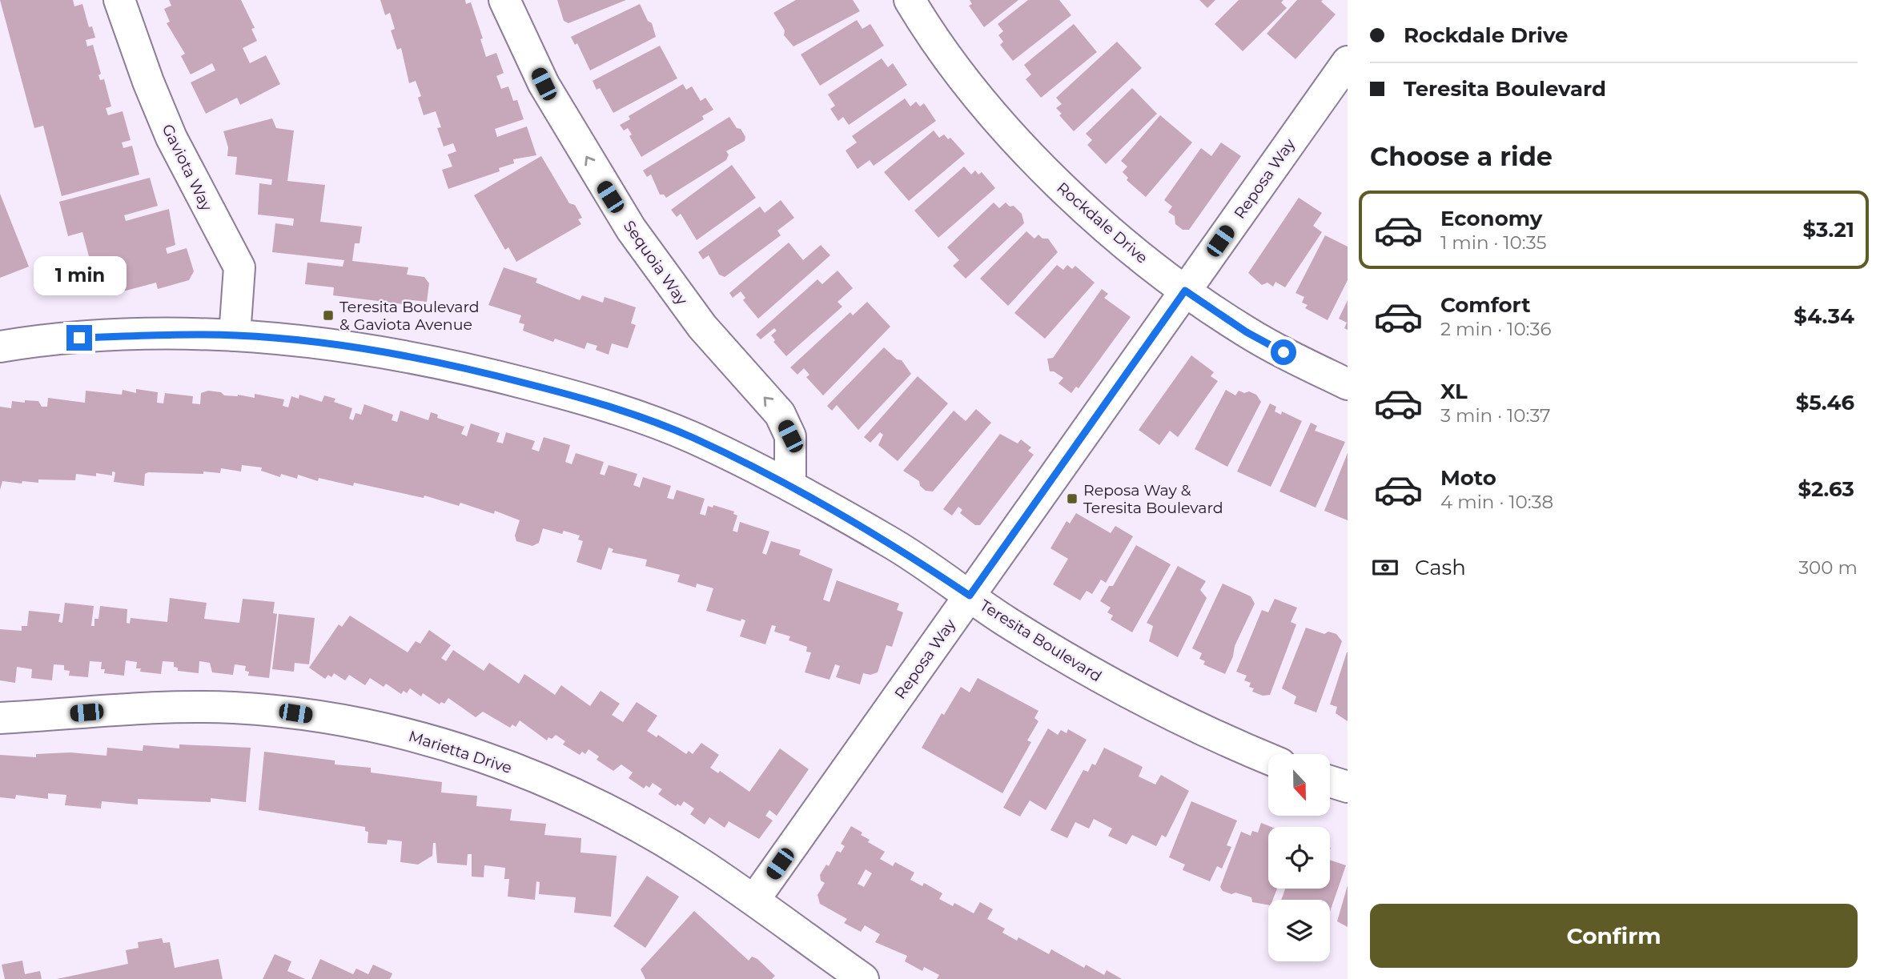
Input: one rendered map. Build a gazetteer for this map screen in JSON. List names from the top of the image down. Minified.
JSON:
{"streets":{"street":["Gaviota Way","Reposa Way","Rockdale Drive","Sequoia Way","Teresita Boulevard","Marietta Drive"]},"crossings":[["Gaviota Way","Teresita Boulevard"],["Reposa Way","Rockdale Drive"],["Reposa Way","Teresita Boulevard"],["Reposa Way","Marietta Drive"],["Sequoia Way","Teresita Boulevard"]],"one_way":["Sequoia Way"],"places":{"transit":["Teresita Boulevard & Gaviota Avenue","Reposa Way & Teresita Boulevard"]},"north":"bottom","page":{"banner":["Rockdale Drive","Teresita Boulevard"],"heading":"Choose a ride","list":[{"name":"Economy","note":"1 min · 10:35","value":"$3.21"},{"name":"Comfort","note":"2 min · 10:36","value":"$4.34"},{"name":"XL","note":"3 min · 10:37","value":"$5.46"},{"name":"Moto","note":"4 min · 10:38","value":"$2.63"}],"bubble":"1 min","pay":["Cash","300 m"],"buttons":"Confirm"}}
